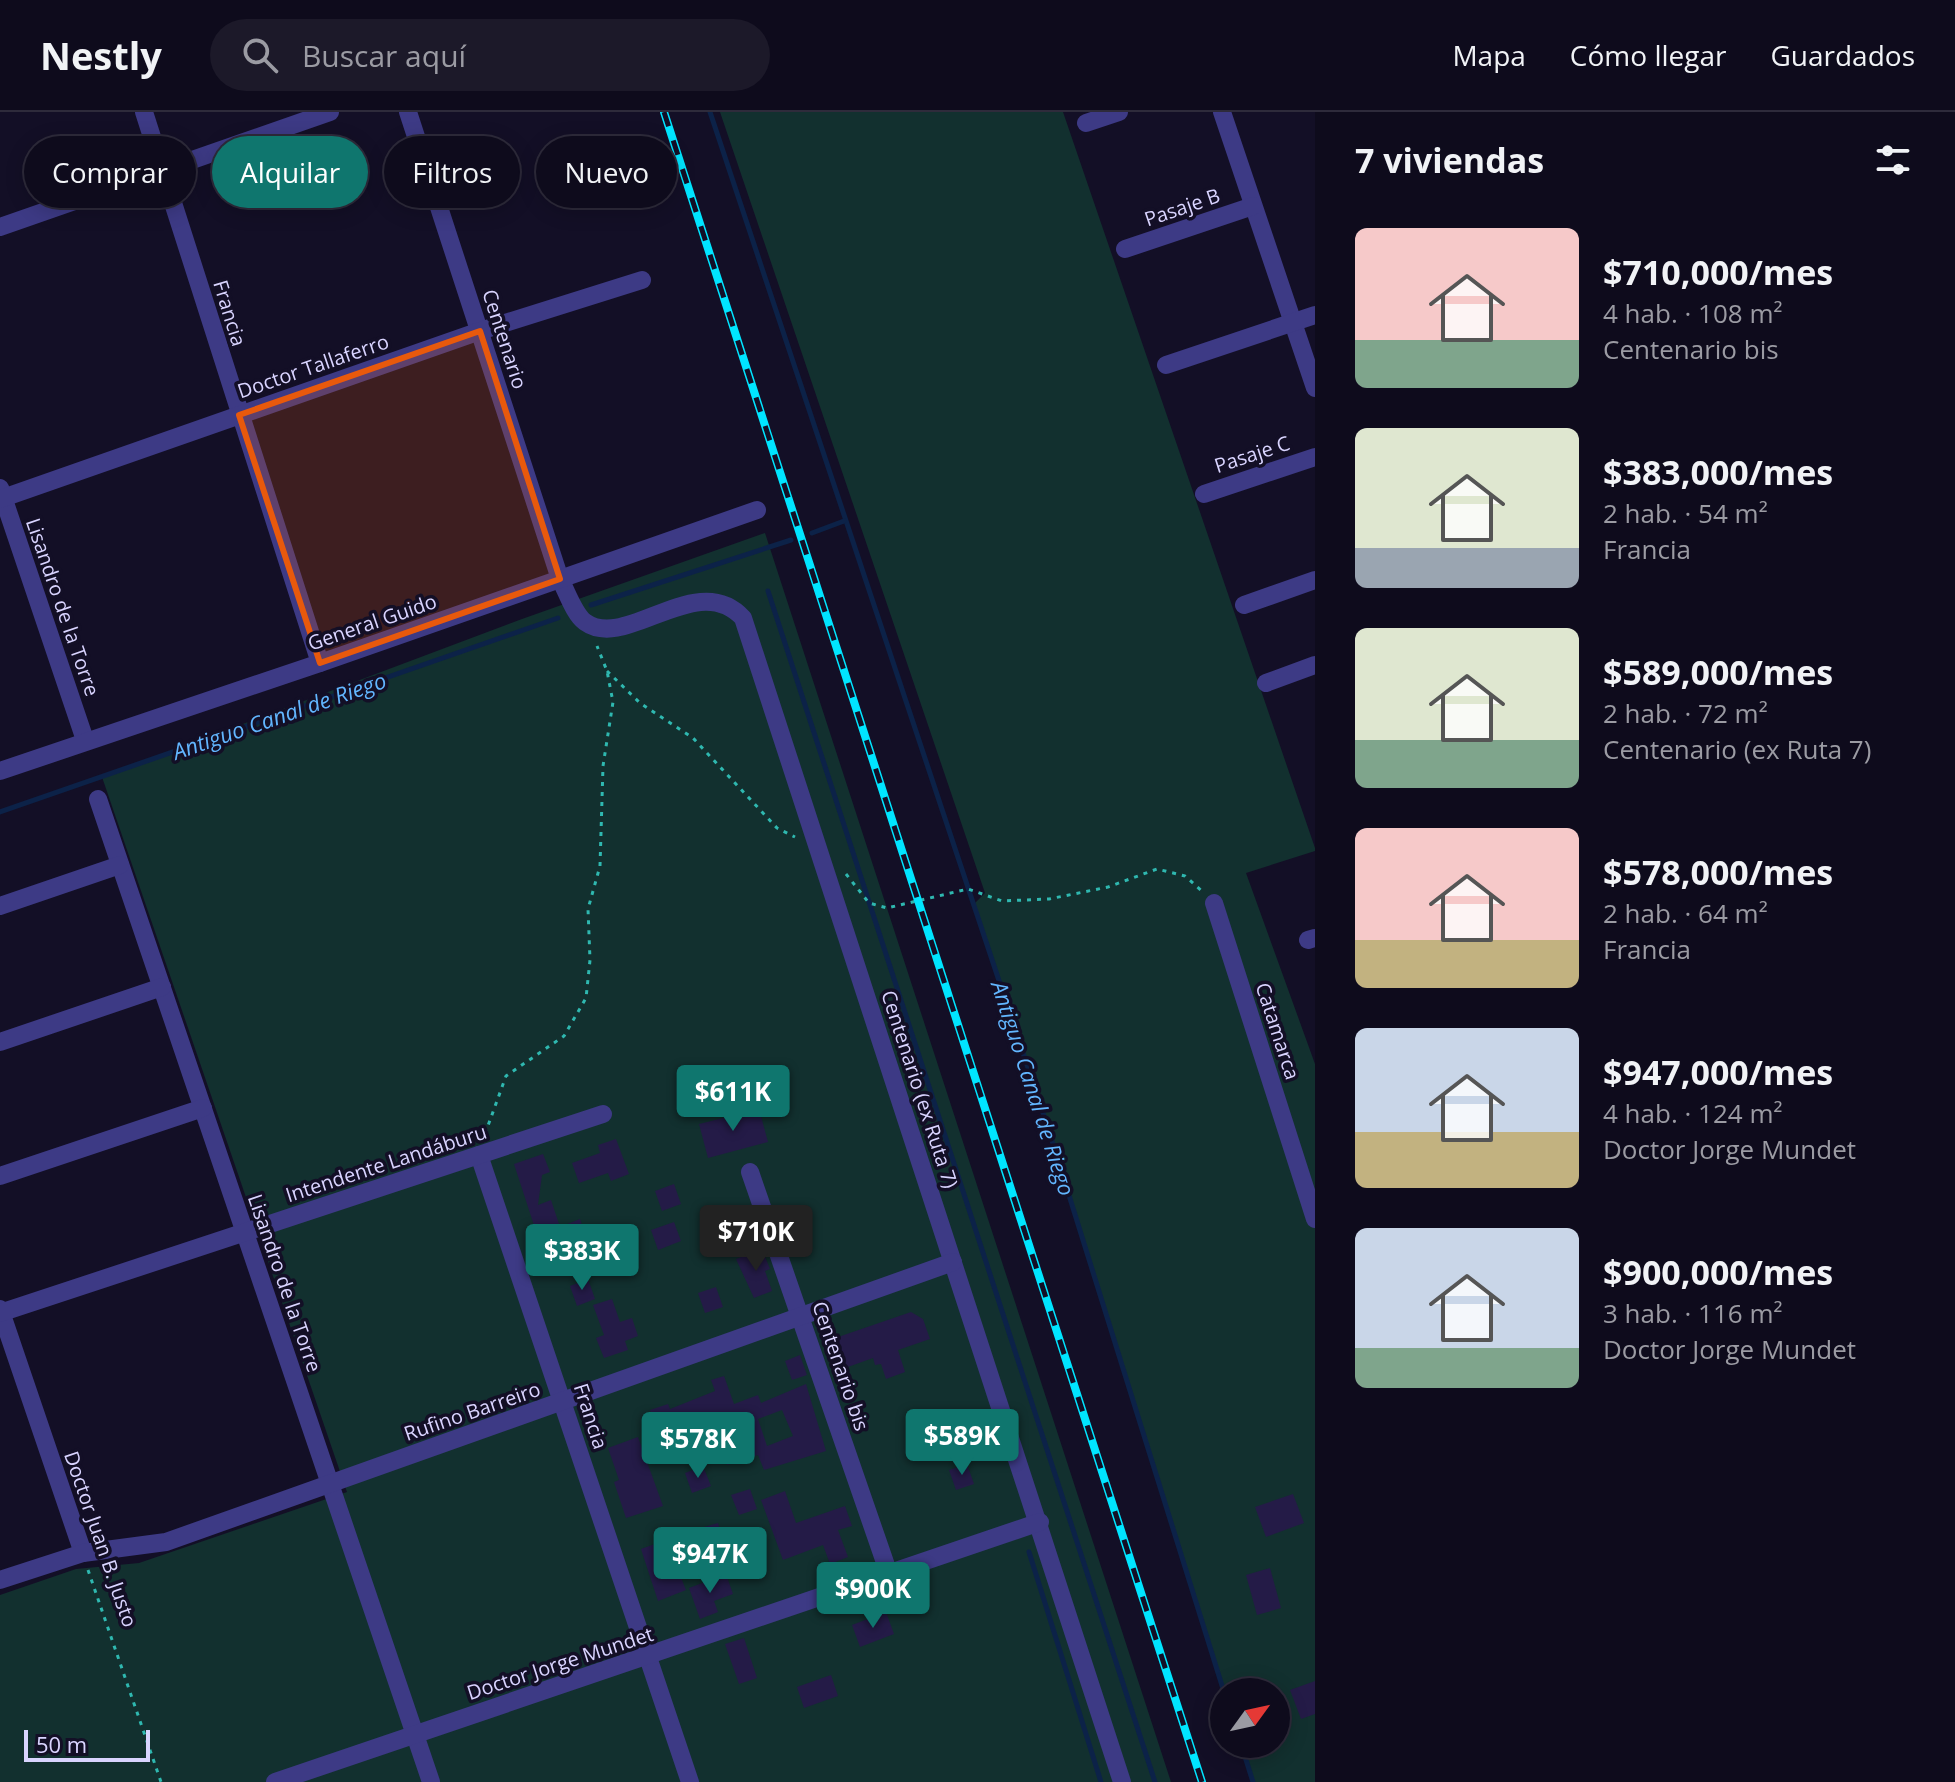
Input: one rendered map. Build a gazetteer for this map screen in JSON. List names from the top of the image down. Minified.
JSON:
{"streets":{"street":["Pasaje B","Francia","Centenario","Doctor Tallaferro","Pasaje C","Lisandro de la Torre","General Guido","Catamarca","Centenario (ex Ruta 7)","Intendente Landáburu","Centenario bis","Rufino Barreiro","Doctor Juan B. Justo","Doctor Jorge Mundet"]},"crossings":[["Francia","Doctor Tallaferro"],["Francia","General Guido"],["Francia","Intendente Landáburu"],["Francia","Rufino Barreiro"],["Francia","Doctor Jorge Mundet"],["Centenario","Doctor Tallaferro"],["Centenario","General Guido"],["Doctor Tallaferro","Lisandro de la Torre"],["Lisandro de la Torre","General Guido"],["Lisandro de la Torre","Intendente Landáburu"],["Lisandro de la Torre","Rufino Barreiro"],["Lisandro de la Torre","Doctor Jorge Mundet"],["Centenario (ex Ruta 7)","Rufino Barreiro"],["Centenario (ex Ruta 7)","Doctor Jorge Mundet"],["Intendente Landáburu","Doctor Juan B. Justo"],["Centenario bis","Rufino Barreiro"],["Centenario bis","Doctor Jorge Mundet"],["Rufino Barreiro","Doctor Juan B. Justo"]],"water":["Antiguo Canal de Riego"],"scale_bar":"50 m","north":"top right","page":{"header":"Nestly","search":"Buscar aquí","nav":["Mapa","Cómo llegar","Guardados"],"heading":"7 viviendas","chip":["Comprar","Alquilar","Filtros","Nuevo"],"list":[{"name":"$710,000/mes","note":"4 hab. · 108 m² · Centenario bis"},{"name":"$383,000/mes","note":"2 hab. · 54 m² · Francia"},{"name":"$589,000/mes","note":"2 hab. · 72 m² · Centenario (ex Ruta 7)"},{"name":"$578,000/mes","note":"2 hab. · 64 m² · Francia"},{"name":"$947,000/mes","note":"4 hab. · 124 m² · Doctor Jorge Mundet"},{"name":"$900,000/mes","note":"3 hab. · 116 m² · Doctor Jorge Mundet"}],"price":["$611K","$710K","$383K","$589K","$578K","$947K","$900K"],"scale":"50 m"}}
